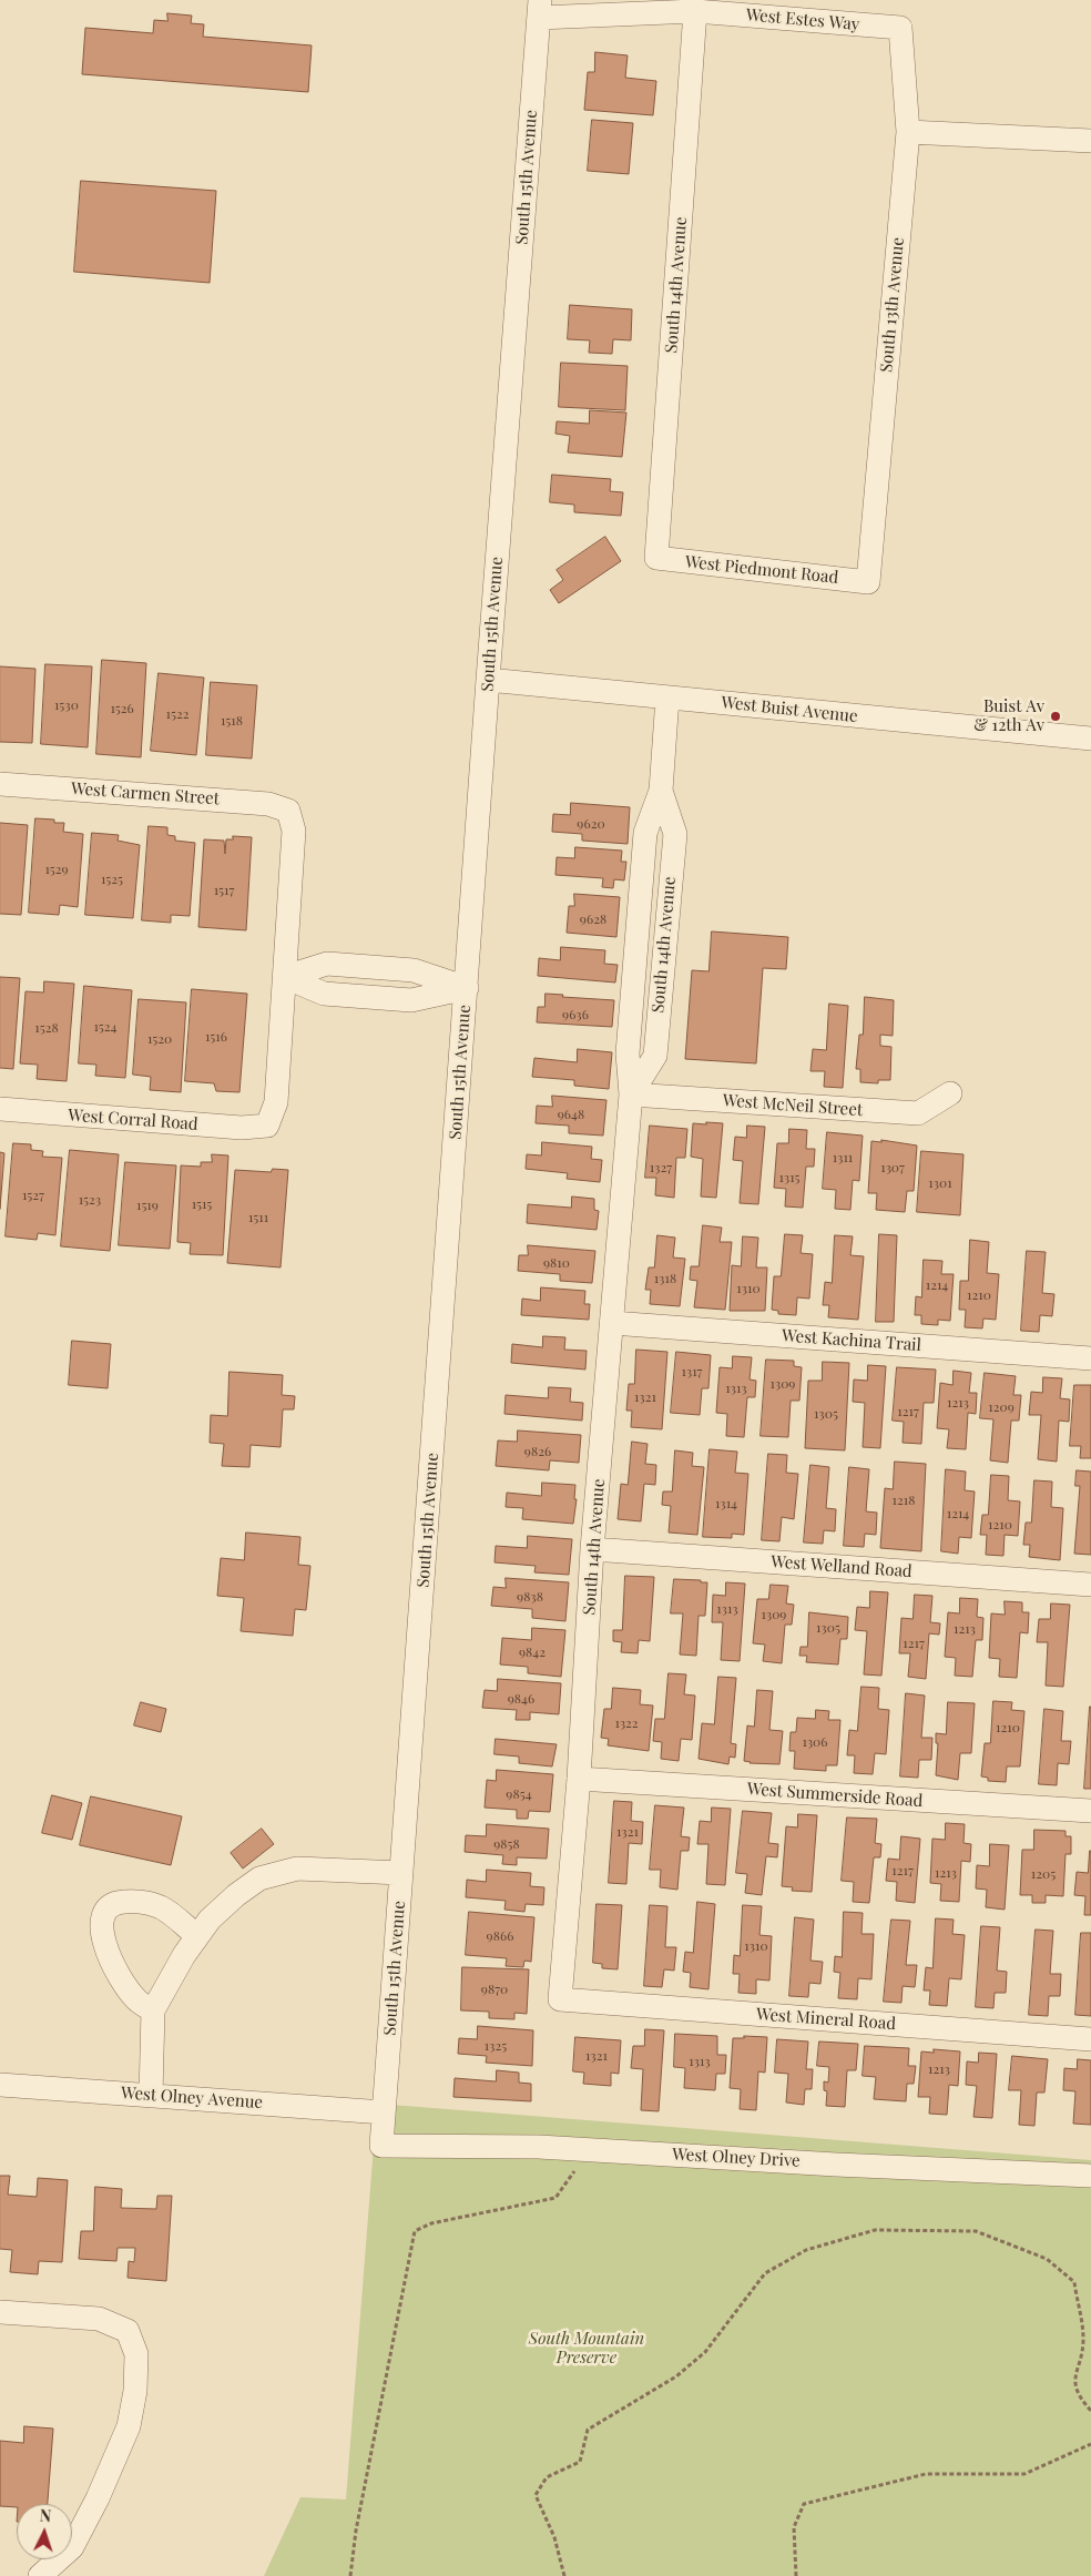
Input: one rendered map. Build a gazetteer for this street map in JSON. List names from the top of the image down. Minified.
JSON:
{"streets":{"street":["West Estes Way","South 15th Avenue","South 14th Avenue","South 13th Avenue","West Piedmont Road","West Buist Avenue","West Carmen Street","West McNeil Street","West Corral Road","West Kachina Trail","West Welland Road","West Summerside Road","West Mineral Road","West Olney Avenue","West Olney Drive"]},"crossings":[["West Estes Way","South 15th Avenue"],["West Estes Way","South 14th Avenue"],["West Estes Way","South 13th Avenue"],["South 15th Avenue","West Buist Avenue"],["South 15th Avenue","West Olney Avenue"],["South 15th Avenue","West Olney Drive"],["South 14th Avenue","West Piedmont Road"],["South 14th Avenue","West Buist Avenue"],["South 14th Avenue","West McNeil Street"],["South 14th Avenue","West Kachina Trail"],["South 14th Avenue","West Welland Road"],["South 14th Avenue","West Summerside Road"],["South 14th Avenue","West Mineral Road"],["South 13th Avenue","West Piedmont Road"],["West Carmen Street","West Corral Road"]],"parks":["South Mountain Preserve"],"places":["Buist Av & 12th Av"],"house_numbers":["1530","1526","1522","1518","9620","1529","1525","1517","9628","9636","1524","1528","1516","1520","9648","1311","1327","1307","1315","1301","1527","1523","1515","1519","1511","9810","1318","1214","1310","1210","1317","1309","1313","1321","1213","1209","1217","1305","9826","1218","1314","1214","1210","9838","1313","1309","1305","1213","1217","9842","9846","1322","1210","1306","9854","1321","9858","1217","1213","1205","9866","1310","9870","1325","1321","1313","1213"],"north":"top"}
